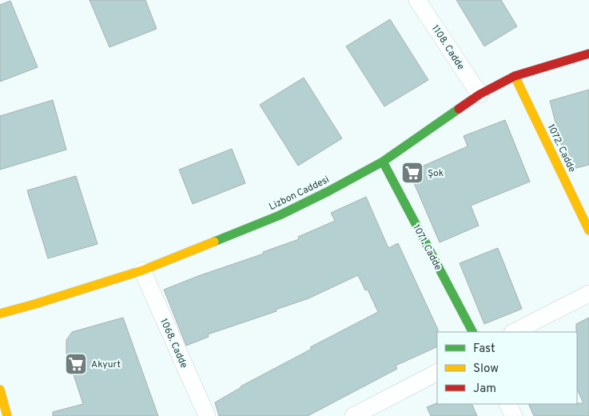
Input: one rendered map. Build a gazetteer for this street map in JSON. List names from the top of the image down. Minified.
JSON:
{"streets":{"main road":["1072. Cadde","Lizbon Caddesi","1071. Cadde"],"street":["1108. Cadde","1068. Cadde"]},"crossings":[["1108. Cadde","Lizbon Caddesi"],["1072. Cadde","Lizbon Caddesi"],["Lizbon Caddesi","1071. Cadde"],["Lizbon Caddesi","1068. Cadde"]],"places":{"supermarket":["Şok","Akyurt"]},"legend":["Fast","Slow","Jam"]}
